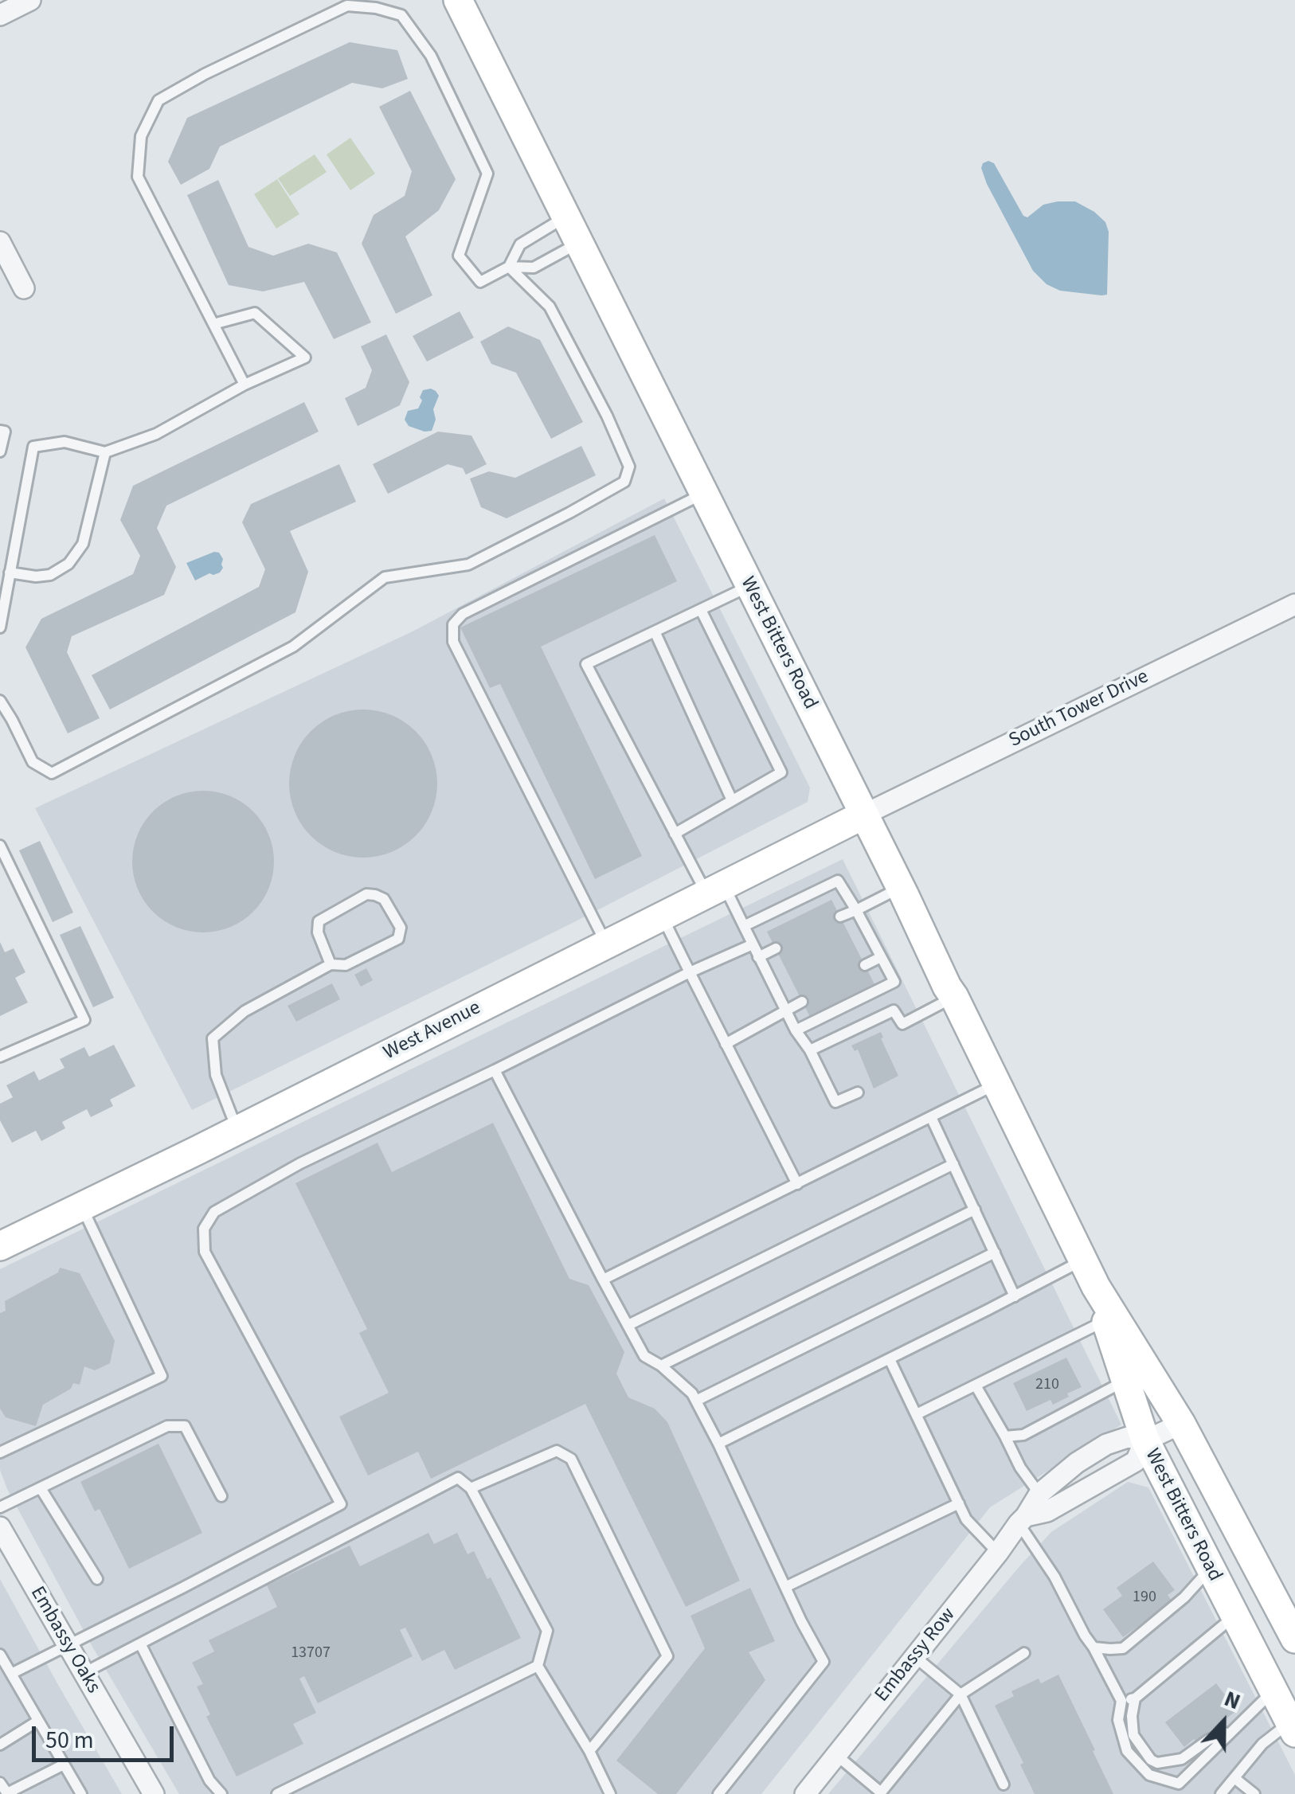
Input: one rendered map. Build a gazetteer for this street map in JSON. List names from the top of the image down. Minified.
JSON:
{"streets":{"main road":["West Bitters Road","West Avenue"],"street":["South Tower Drive","Embassy Oaks","Embassy Row"]},"crossings":[["West Bitters Road","South Tower Drive"],["West Bitters Road","West Avenue"],["West Bitters Road","Embassy Row"],["South Tower Drive","West Avenue"]],"house_numbers":["210","190","13707"],"scale_bar":"50 m","north":"top"}
